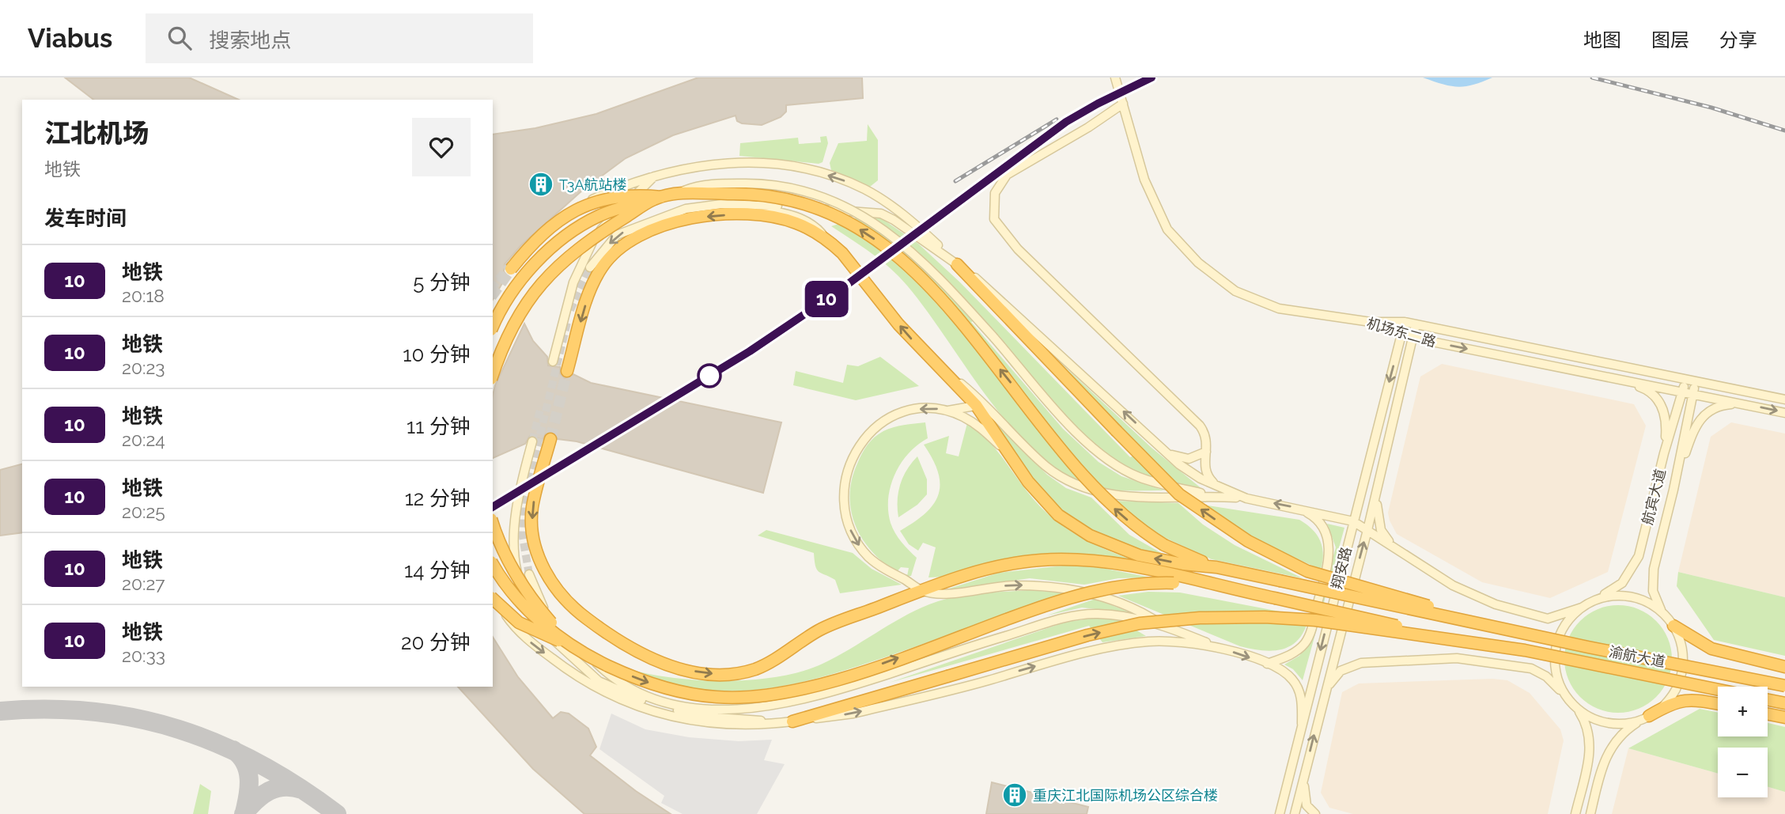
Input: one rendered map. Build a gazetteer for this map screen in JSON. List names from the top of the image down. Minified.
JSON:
{"streets":{"highway":["渝航大道"],"main road":["机场东二路","航宾大道","翔安路"]},"crossings":[["机场东二路","航宾大道"],["机场东二路","翔安路"]],"places":{"building":["T3A航站楼","重庆江北国际机场公区综合楼"]},"lines":["metro line 10"],"page":{"header":"Viabus","search":"搜索地点","nav":["地图","图层","分享"],"on_map":"10","heading":[["江北机场","地铁"],"发车时间"],"list":[{"mark":"10","name":"地铁","note":"20:18","value":"5 分钟"},{"mark":"10","name":"地铁","note":"20:23","value":"10 分钟"},{"mark":"10","name":"地铁","note":"20:24","value":"11 分钟"},{"mark":"10","name":"地铁","note":"20:25","value":"12 分钟"},{"mark":"10","name":"地铁","note":"20:27","value":"14 分钟"},{"mark":"10","name":"地铁","note":"20:33","value":"20 分钟"}],"map_buttons":["+","−"]}}
